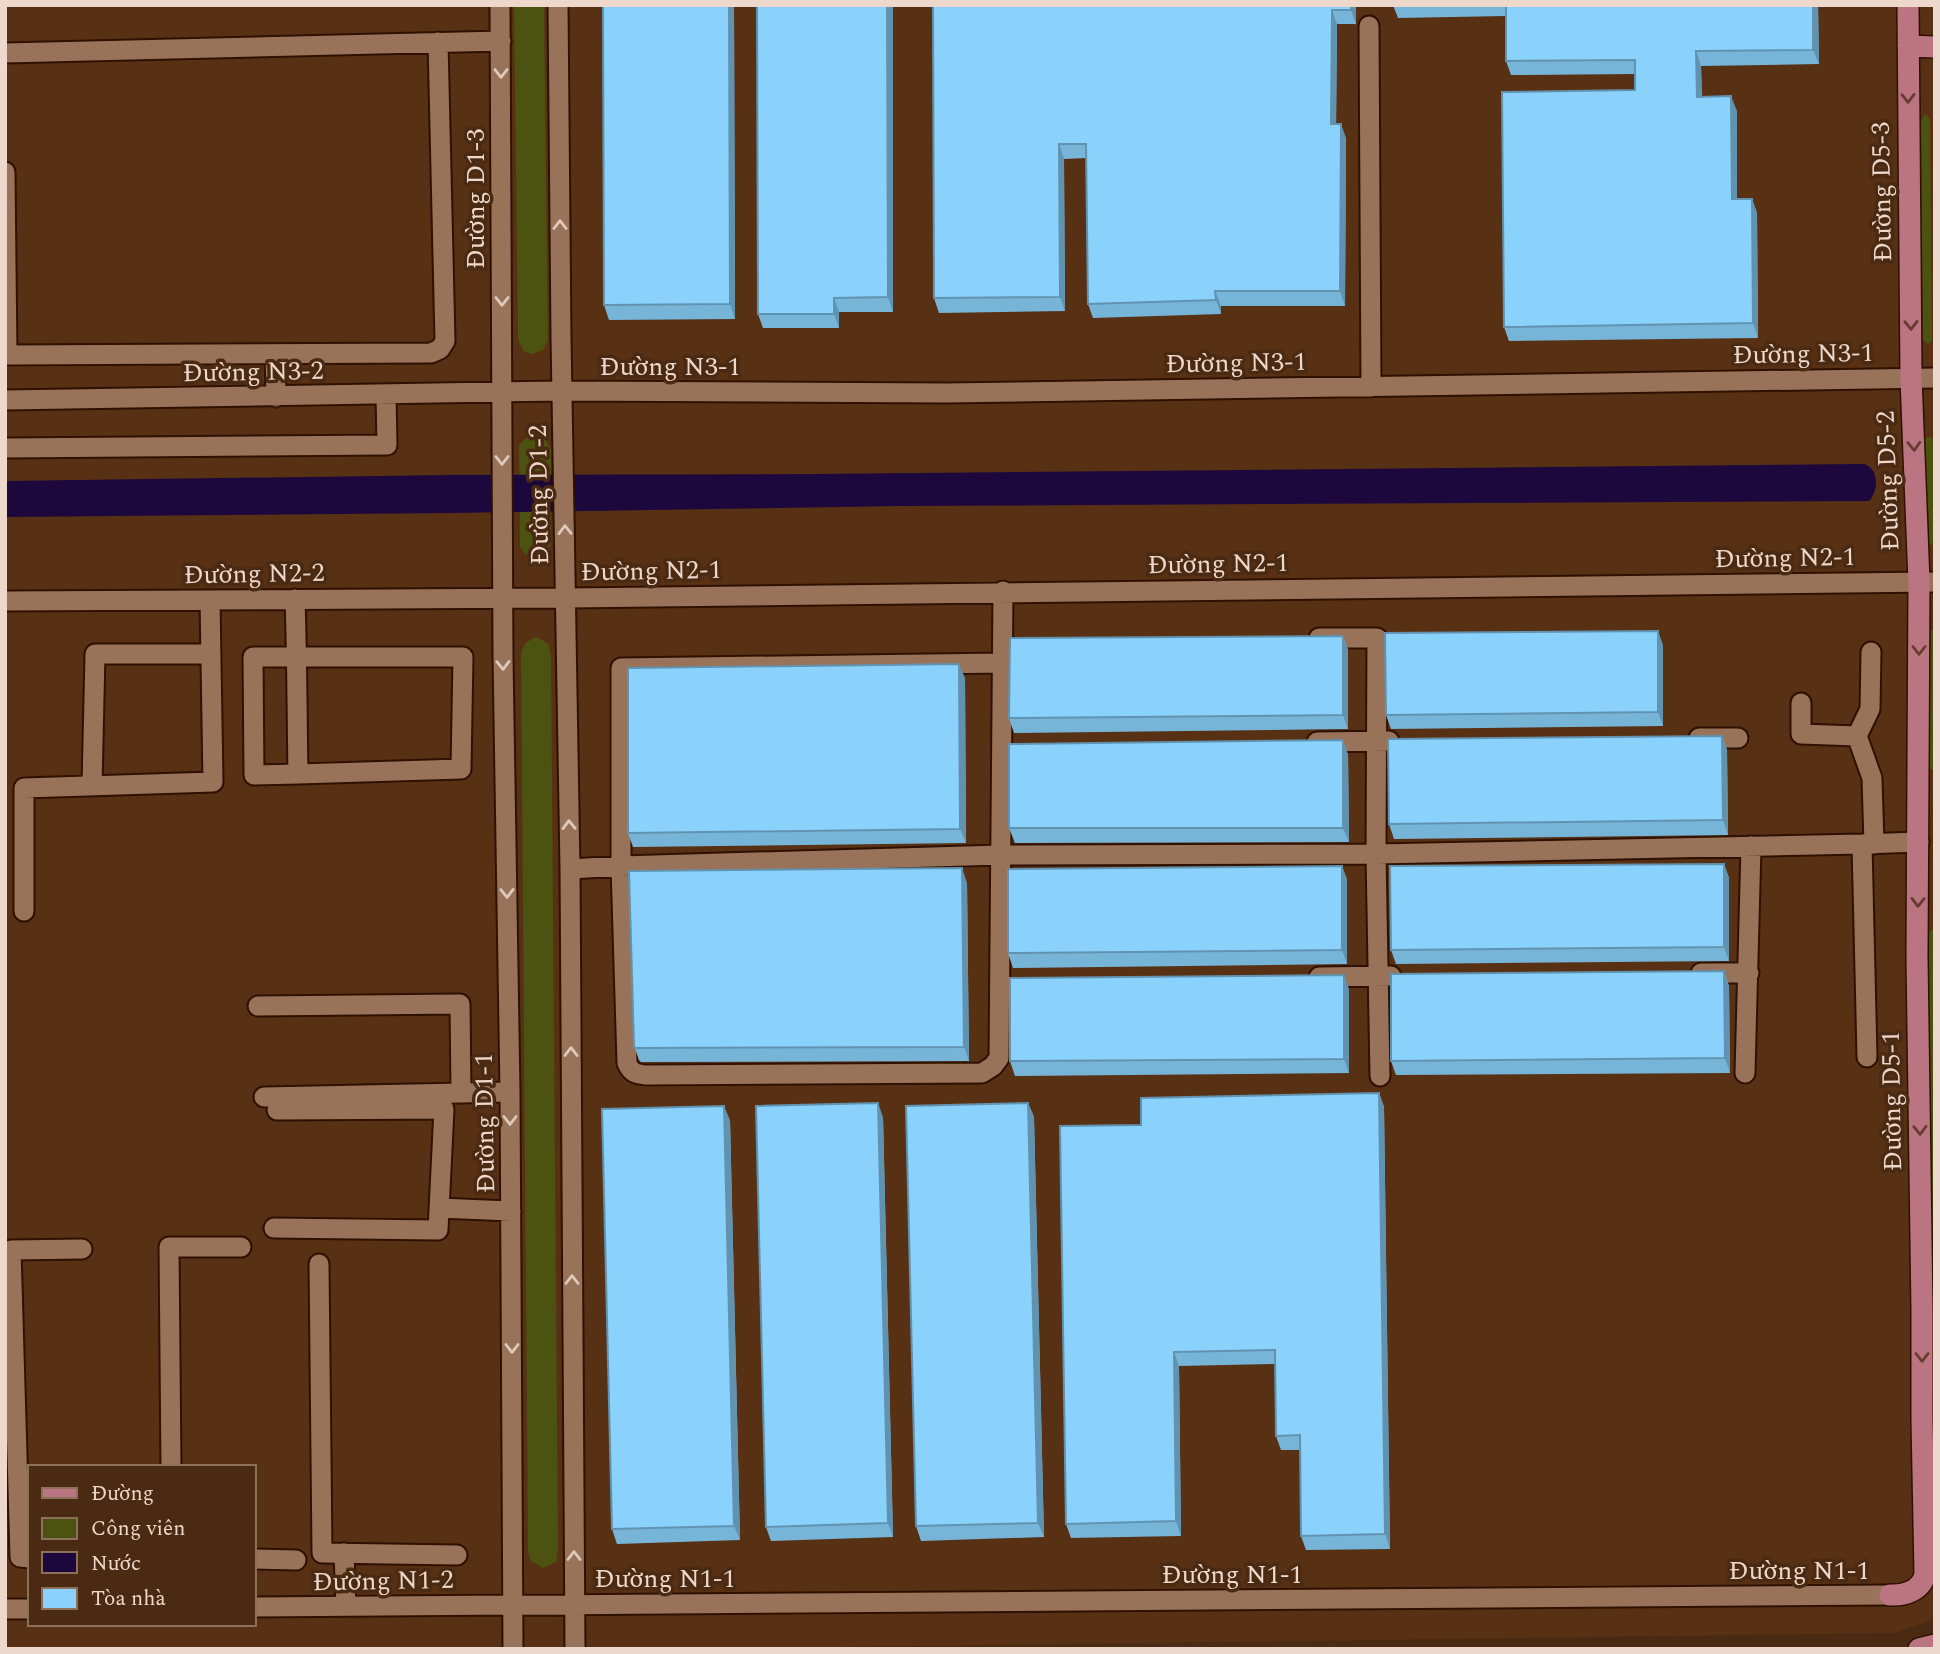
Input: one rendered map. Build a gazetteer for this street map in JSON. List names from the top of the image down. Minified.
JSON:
{"streets":{"main road":["Đường D5-3","Đường D5-2","Đường D5-1"],"street":["Đường D1-3","Đường N3-1","Đường N3-2","Đường D1-2","Đường N2-1","Đường N2-2","Đường D1-1","Đường N1-1","Đường N1-2"]},"crossings":[["Đường D5-3","Đường N3-1"],["Đường D5-3","Đường D5-2"],["Đường D1-3","Đường N3-1"],["Đường D1-3","Đường N3-2"],["Đường D1-3","Đường D1-2"],["Đường N3-1","Đường N3-2"],["Đường N3-1","Đường D5-2"],["Đường N3-1","Đường D1-2"],["Đường N3-2","Đường D1-2"],["Đường D5-2","Đường N2-1"],["Đường D5-2","Đường D5-1"],["Đường D1-2","Đường N2-1"],["Đường D1-2","Đường N2-2"],["Đường D1-2","Đường D1-1"],["Đường N2-1","Đường N2-2"],["Đường N2-1","Đường D5-1"],["Đường N2-1","Đường D1-1"],["Đường N2-2","Đường D1-1"],["Đường D5-1","Đường N1-1"],["Đường D1-1","Đường N1-1"],["Đường D1-1","Đường N1-2"],["Đường N1-1","Đường N1-2"]],"one_way":["Đường D5-3","Đường D5-2","Đường D5-1"],"legend":["Đường","Công viên","Nước","Tòa nhà"]}
